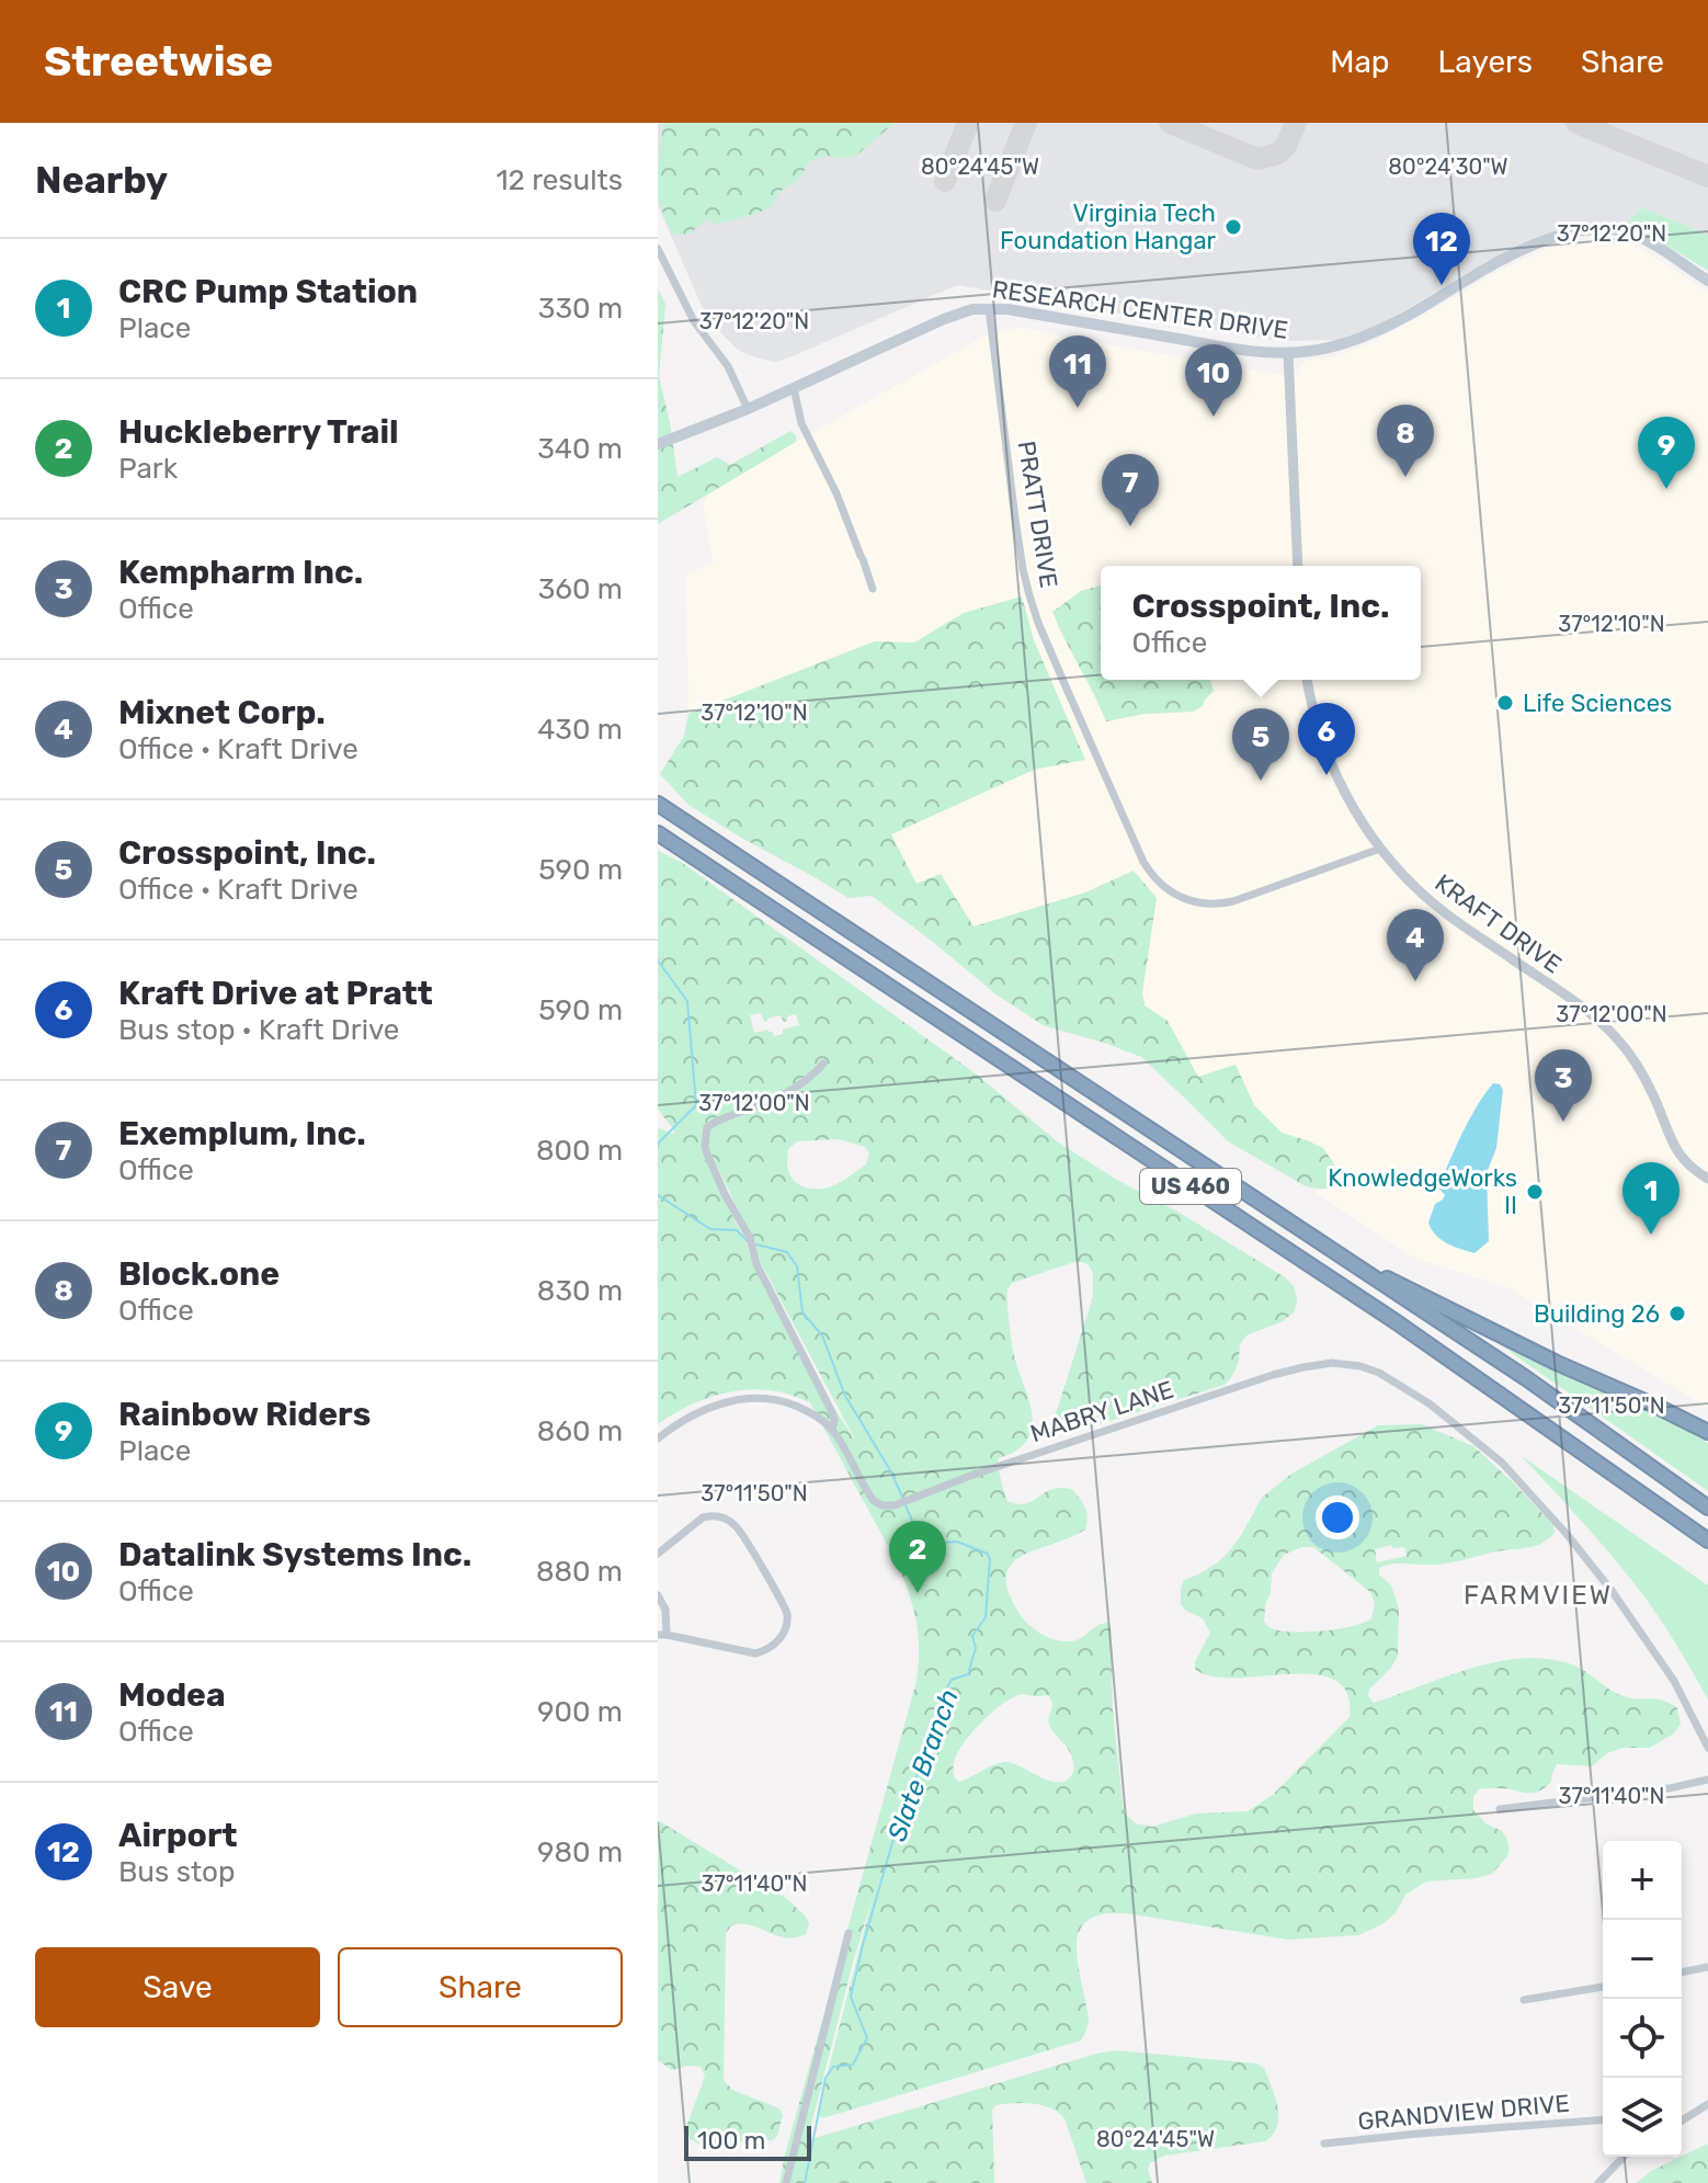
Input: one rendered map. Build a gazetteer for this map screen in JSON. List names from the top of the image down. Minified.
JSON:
{"streets":{"highway":["US 460"],"main road":["RESEARCH CENTER DRIVE"],"street":["PRATT DRIVE","KRAFT DRIVE","MABRY LANE","GRANDVIEW DRIVE"]},"crossings":[["RESEARCH CENTER DRIVE","PRATT DRIVE"],["PRATT DRIVE","KRAFT DRIVE"]],"districts":["FARMVIEW"],"water":["Slate Branch"],"places":["Virginia Tech Foundation Hangar","Life Sciences","KnowledgeWorks II","Building 26"],"scale_bar":"100 m","page":{"header":"Streetwise","nav":["Map","Layers","Share"],"heading":["Nearby","12 results"],"pins":["12","11","10","8","9","7","6","5","4","3","1","2"],"list":[{"mark":"1","name":"CRC Pump Station","note":"Place","value":"330 m"},{"mark":"2","name":"Huckleberry Trail","note":"Park","value":"340 m"},{"mark":"3","name":"Kempharm Inc.","note":"Office","value":"360 m"},{"mark":"4","name":"Mixnet Corp.","note":"Office · Kraft Drive","value":"430 m"},{"mark":"5","name":"Crosspoint, Inc.","note":"Office · Kraft Drive","value":"590 m"},{"mark":"6","name":"Kraft Drive at Pratt","note":"Bus stop · Kraft Drive","value":"590 m"},{"mark":"7","name":"Exemplum, Inc.","note":"Office","value":"800 m"},{"mark":"8","name":"Block.one","note":"Office","value":"830 m"},{"mark":"9","name":"Rainbow Riders","note":"Place","value":"860 m"},{"mark":"10","name":"Datalink Systems Inc.","note":"Office","value":"880 m"},{"mark":"11","name":"Modea","note":"Office","value":"900 m"},{"mark":"12","name":"Airport","note":"Bus stop","value":"980 m"}],"popup":["Crosspoint, Inc.","Office"],"map_buttons":["+","−"],"buttons":["Save","Share"],"scale":"100 m"},"coordinates":["80°24'45\"W","80°24'30\"W","37°12'20\"N","37°12'10\"N","37°12'00\"N","37°11'50\"N","37°11'40\"N"]}
